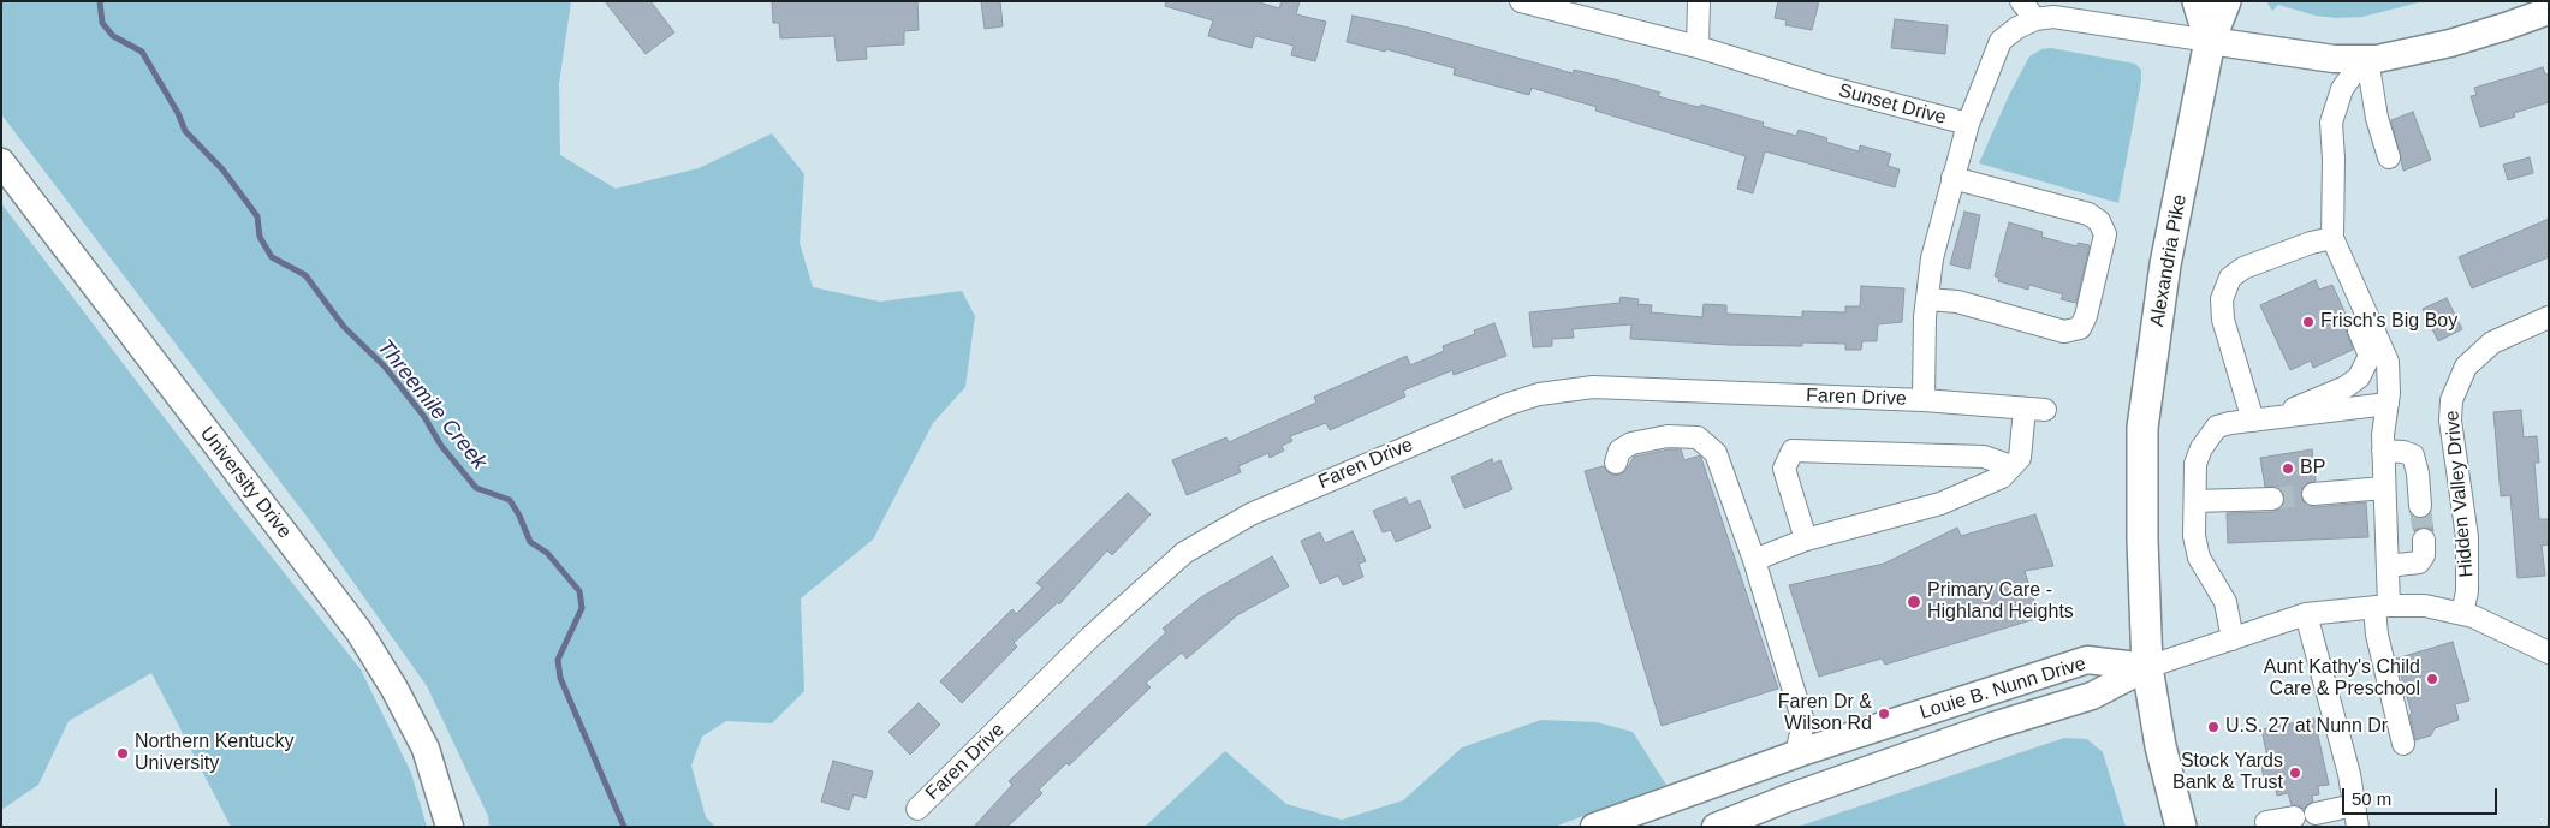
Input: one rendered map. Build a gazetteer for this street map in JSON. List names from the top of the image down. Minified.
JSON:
{"streets":{"highway":["Alexandria Pike"],"main road":["University Drive","Louie B. Nunn Drive"],"street":["Sunset Drive","Faren Drive","Hidden Valley Drive"]},"crossings":[["Sunset Drive","Alexandria Pike"],["Sunset Drive","Faren Drive"],["Alexandria Pike","Louie B. Nunn Drive"]],"water":["Threemile Creek"],"places":["Frisch's Big Boy","BP","Primary Care - Highland Heights","Aunt Kathy's Child Care & Preschool","Faren Dr & Wilson Rd","U.S. 27 at Nunn Dr","Northern Kentucky University","Stock Yards Bank & Trust"],"scale_bar":"50 m"}
